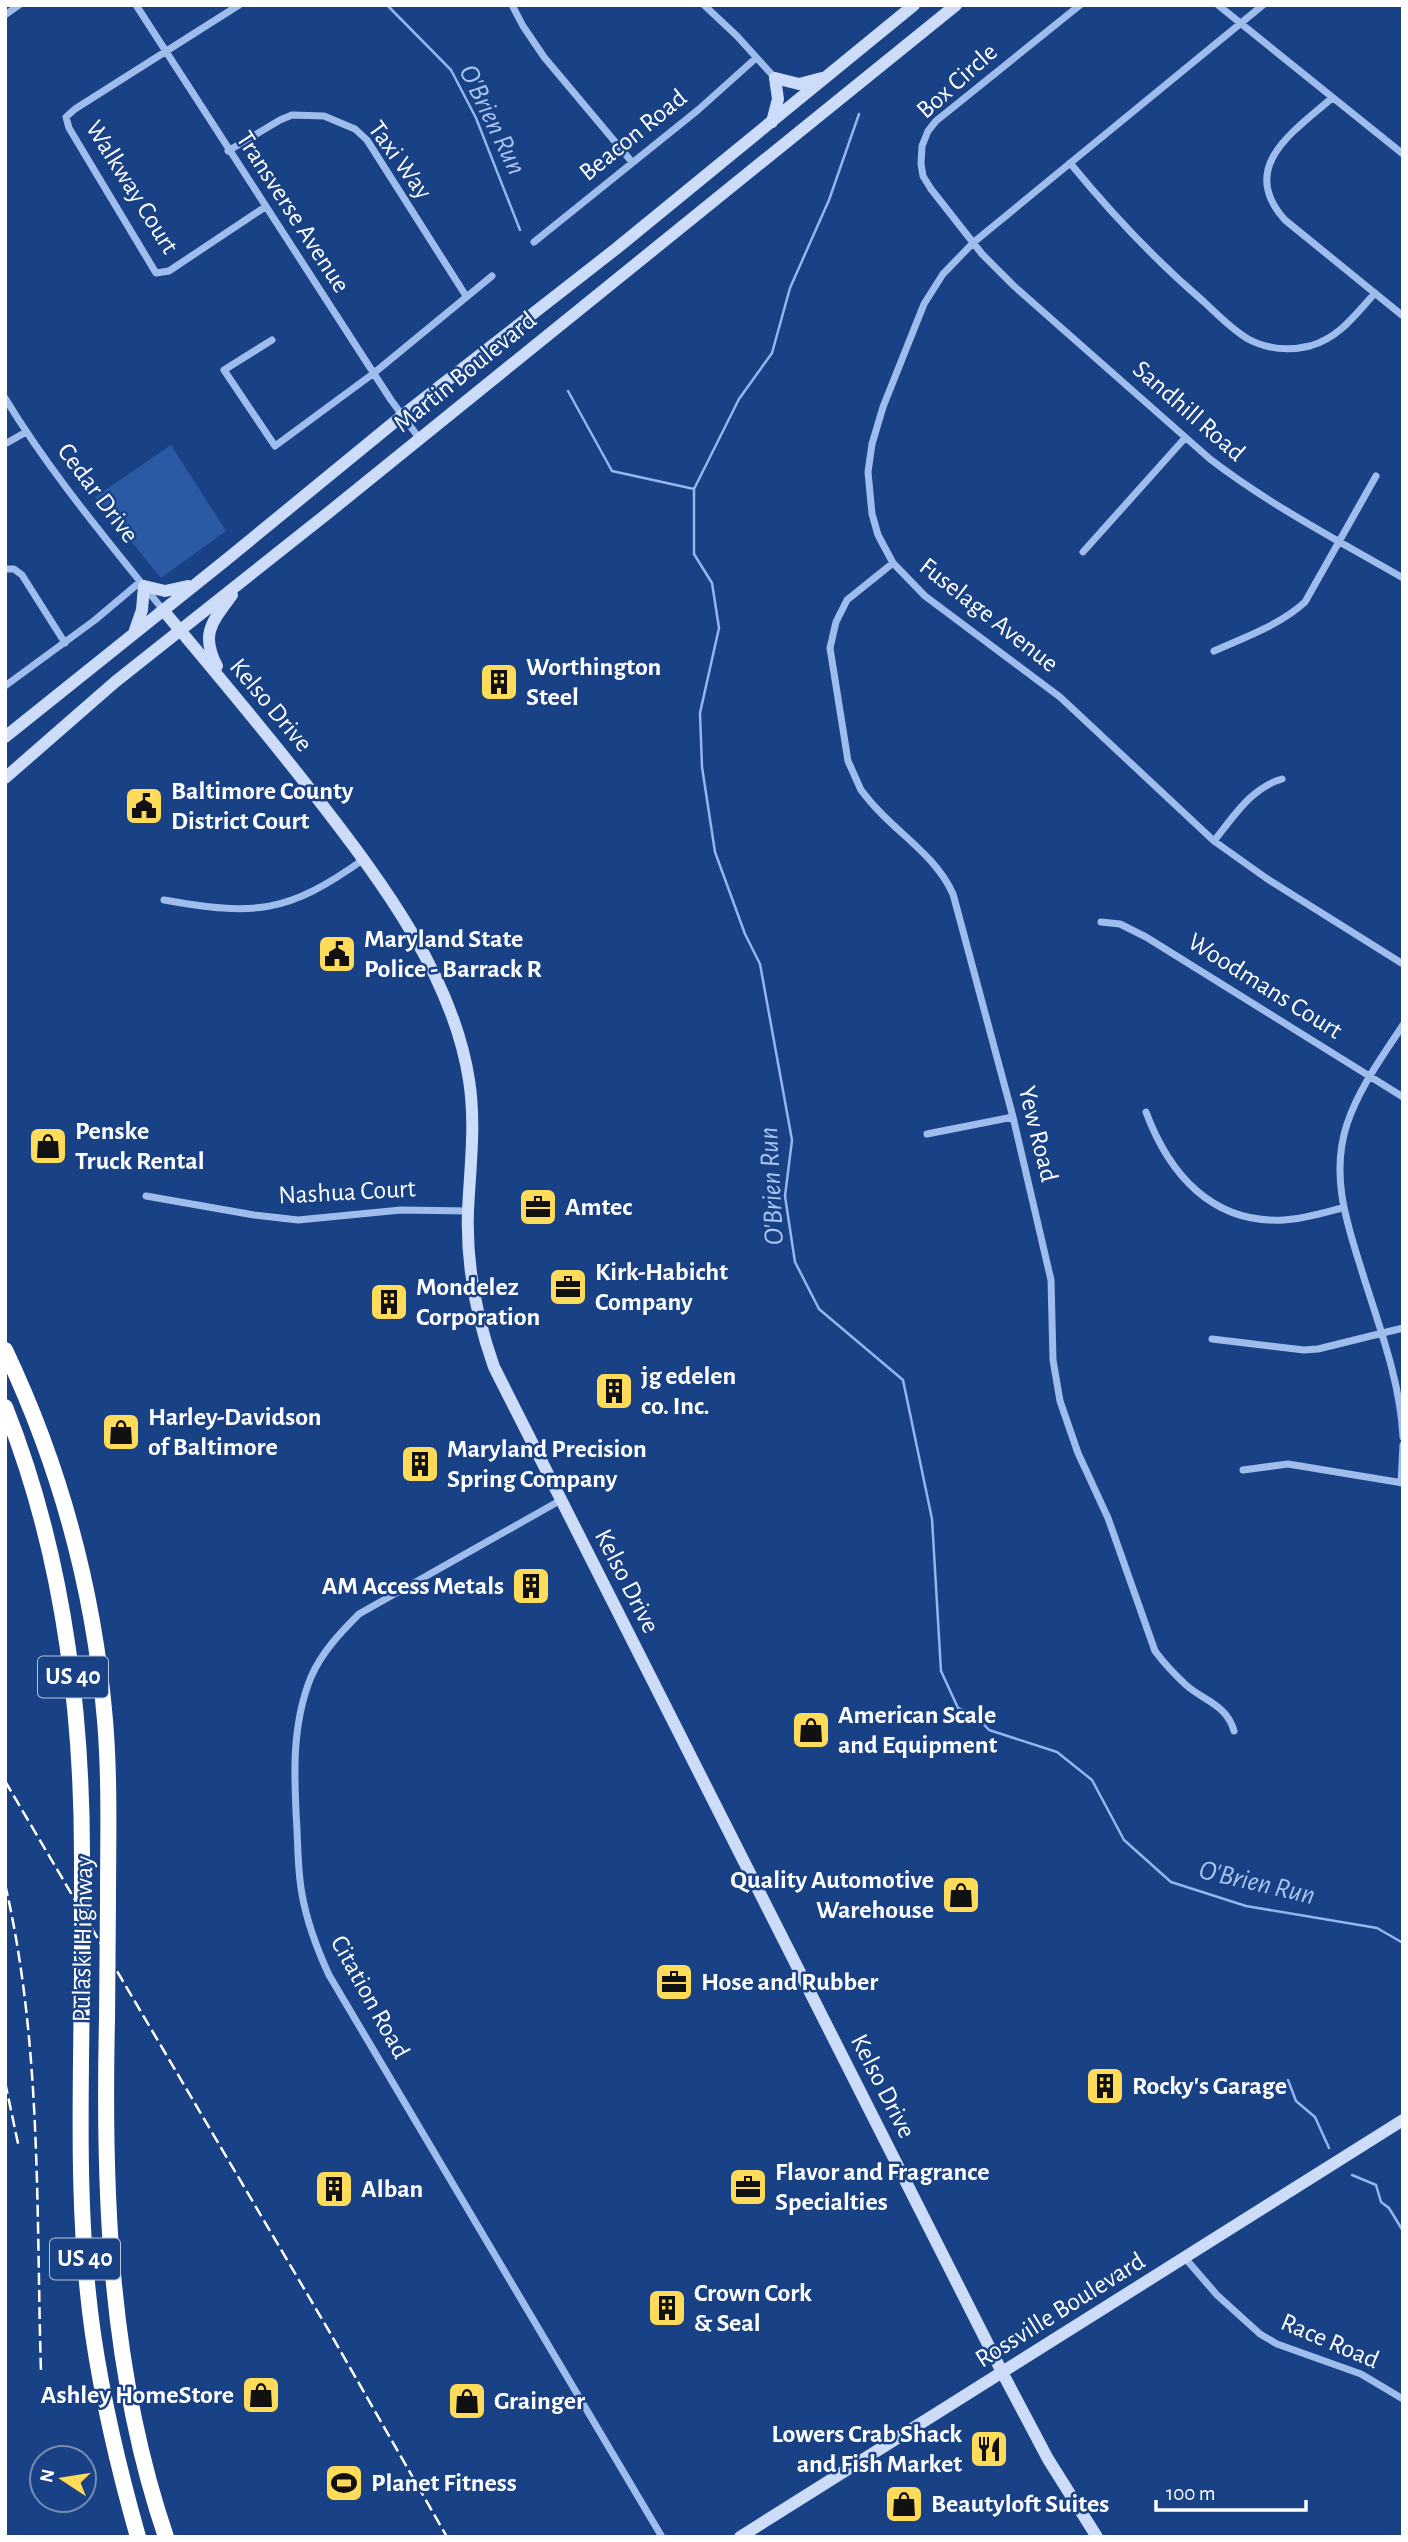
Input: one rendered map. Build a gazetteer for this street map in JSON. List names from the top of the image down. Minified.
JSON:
{"streets":{"highway":["US 40","Pulaski Highway"],"main road":["Martin Boulevard","Kelso Drive","Rossville Boulevard"],"street":["Box Circle","Beacon Road","Taxi Way","Walkway Court","Transverse Avenue","Sandhill Road","Cedar Drive","Fuselage Avenue","Woodmans Court","Yew Road","Nashua Court","Citation Road","Race Road"]},"crossings":[["Box Circle","Sandhill Road"],["Box Circle","Fuselage Avenue"],["Taxi Way","Transverse Avenue"],["Walkway Court","Transverse Avenue"],["Transverse Avenue","Martin Boulevard"],["Martin Boulevard","Cedar Drive"],["Martin Boulevard","Kelso Drive"],["Sandhill Road","Fuselage Avenue"],["Cedar Drive","Kelso Drive"],["Fuselage Avenue","Yew Road"],["Kelso Drive","Nashua Court"],["Kelso Drive","Citation Road"],["Kelso Drive","Rossville Boulevard"],["Rossville Boulevard","Race Road"]],"water":["O'Brien Run"],"places":{"building":["Worthington Steel","Mondelez Corporation","jg edelen co. Inc.","Maryland Precision Spring Company","AM Access Metals","Rocky's Garage","Alban","Crown Cork & Seal"],"public building":["Baltimore County District Court","Maryland State Police - Barrack R"],"shop":["Penske Truck Rental","Harley-Davidson of Baltimore","American Scale and Equipment","Quality Automotive Warehouse","Ashley HomeStore","Grainger","Beautyloft Suites"],"office":["Amtec","Kirk-Habicht Company","Hose and Rubber","Flavor and Fragrance Specialties"],"restaurant":["Lowers Crab Shack and Fish Market"],"sports":["Planet Fitness"]},"scale_bar":"100 m","north":"left"}
